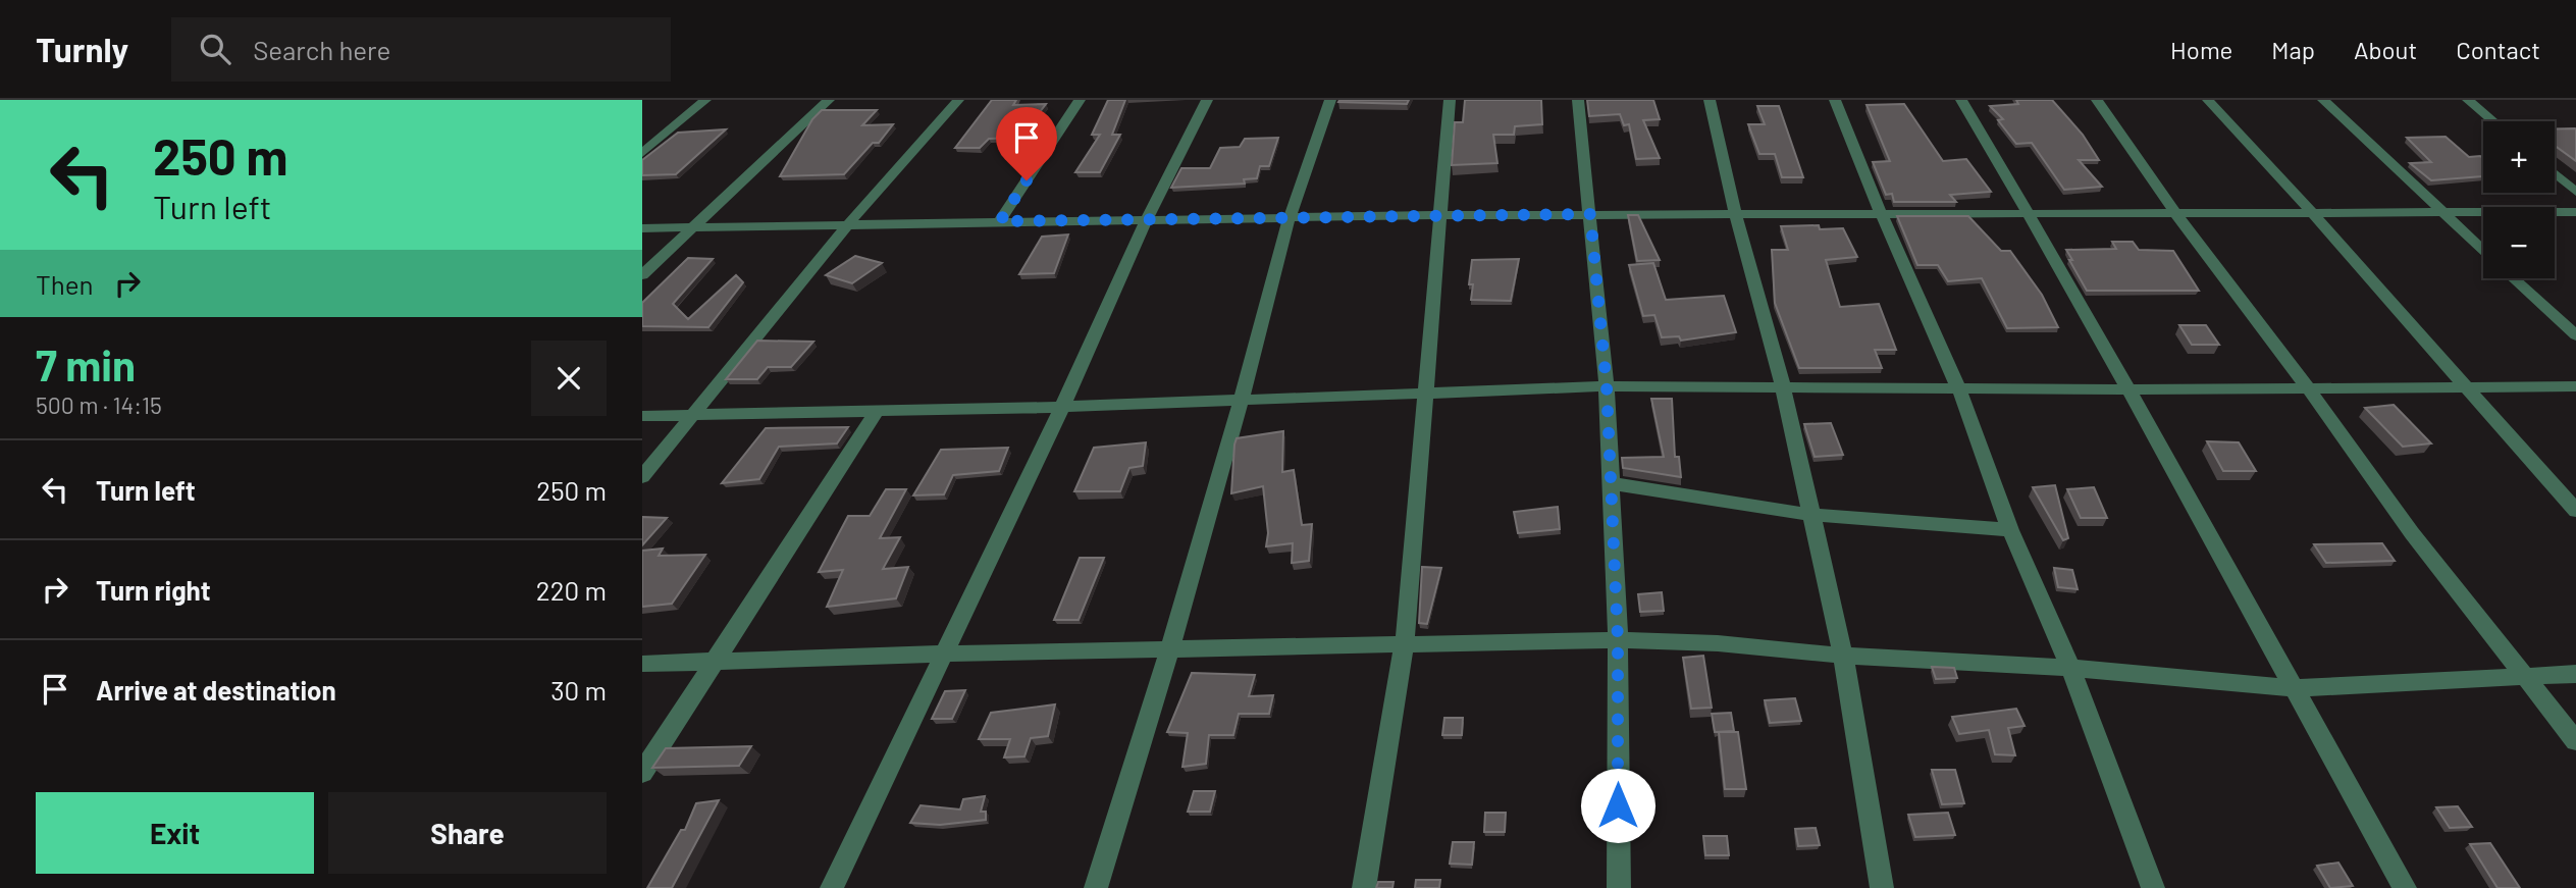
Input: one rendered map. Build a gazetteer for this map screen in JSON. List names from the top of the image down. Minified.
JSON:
{"page":{"header":"Turnly","search":"Search here","nav":["Home","Map","About","Contact"],"turn":["250 m","Turn left"],"map_buttons":["+","−"],"then":"Then","heading":["7 min","500 m · 14:15"],"list":[{"name":"Turn left","value":"250 m"},{"name":"Turn right","value":"220 m"},{"name":"Arrive at destination","value":"30 m"}],"buttons":["Exit","Share"]}}
